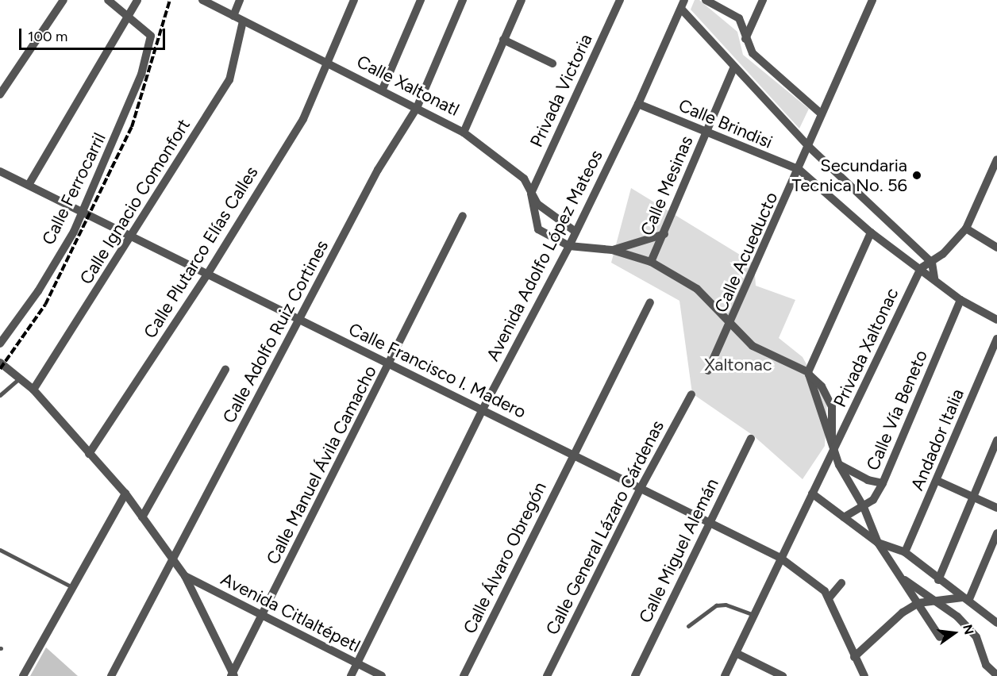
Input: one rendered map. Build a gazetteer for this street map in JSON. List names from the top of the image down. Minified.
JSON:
{"streets":{"street":["Calle Xaltonatl","Privada Victoria","Calle Brindisi","Calle Mesinas","Calle Ferrocarril","Calle Ignacio Comonfort","Calle Plutarco Elías Calles","Calle Acueducto","Avenida Adolfo López Mateos","Calle Adolfo Ruiz Cortines","Privada Xaltonac","Calle Francisco I. Madero","Calle Vía Beneto","Andador Italia","Calle Manuel Ávila Camacho","Calle General Lázaro Cárdenas","Calle Miguel Alemán","Calle Álvaro Obregón","Avenida Citlaltépetl"]},"crossings":[["Calle Xaltonatl","Privada Victoria"],["Calle Xaltonatl","Calle Ignacio Comonfort"],["Calle Xaltonatl","Calle Plutarco Elías Calles"],["Calle Xaltonatl","Avenida Adolfo López Mateos"],["Calle Xaltonatl","Calle Adolfo Ruiz Cortines"],["Calle Brindisi","Calle Mesinas"],["Calle Brindisi","Calle Acueducto"],["Calle Brindisi","Avenida Adolfo López Mateos"],["Calle Brindisi","Privada Xaltonac"],["Calle Brindisi","Calle Vía Beneto"],["Calle Ferrocarril","Calle Francisco I. Madero"],["Calle Ignacio Comonfort","Calle Francisco I. Madero"],["Calle Plutarco Elías Calles","Calle Francisco I. Madero"],["Avenida Adolfo López Mateos","Calle Francisco I. Madero"],["Avenida Adolfo López Mateos","Avenida Citlaltépetl"],["Calle Adolfo Ruiz Cortines","Calle Francisco I. Madero"],["Privada Xaltonac","Calle Francisco I. Madero"],["Calle Francisco I. Madero","Calle Manuel Ávila Camacho"],["Calle Francisco I. Madero","Calle General Lázaro Cárdenas"],["Calle Francisco I. Madero","Calle Miguel Alemán"],["Calle Francisco I. Madero","Calle Álvaro Obregón"],["Calle Manuel Ávila Camacho","Avenida Citlaltépetl"]],"parks":["Xaltonac"],"places":["Secundaria Tecnica No. 56"],"scale_bar":"100 m","north":"right"}
